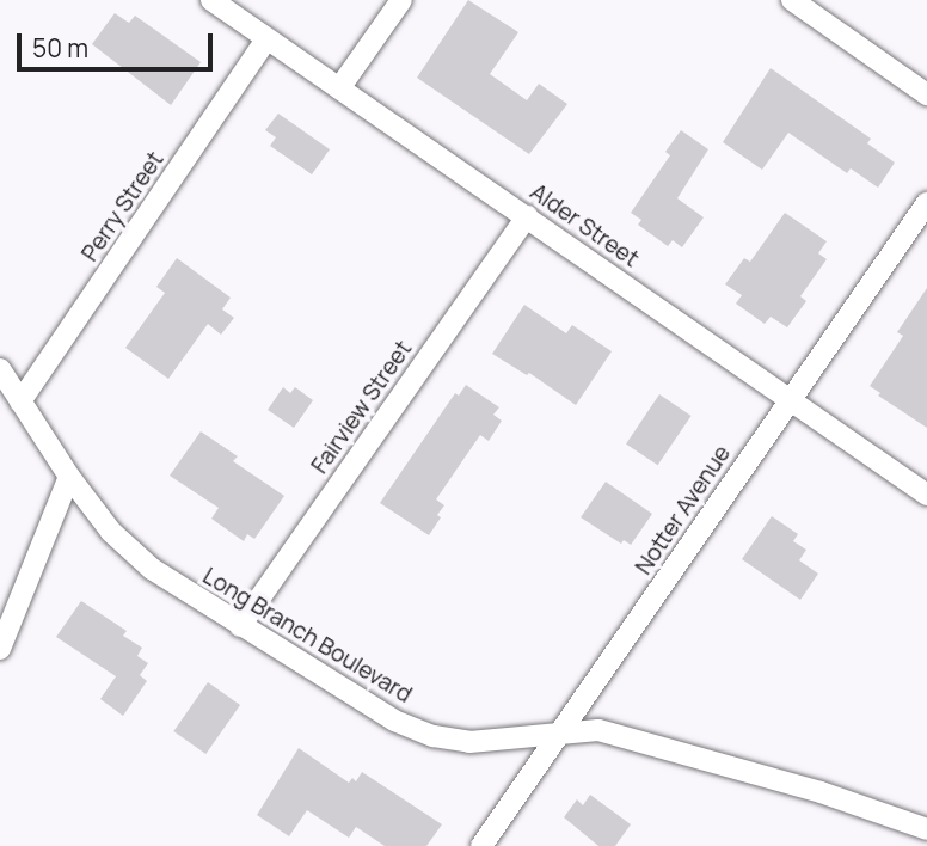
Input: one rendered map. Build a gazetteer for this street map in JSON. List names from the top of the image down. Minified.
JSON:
{"streets":{"street":["Perry Street","Alder Street","Fairview Street","Notter Avenue","Long Branch Boulevard"]},"crossings":[["Perry Street","Alder Street"],["Perry Street","Long Branch Boulevard"],["Alder Street","Fairview Street"],["Alder Street","Notter Avenue"],["Fairview Street","Long Branch Boulevard"],["Notter Avenue","Long Branch Boulevard"]],"scale_bar":"50 m"}
